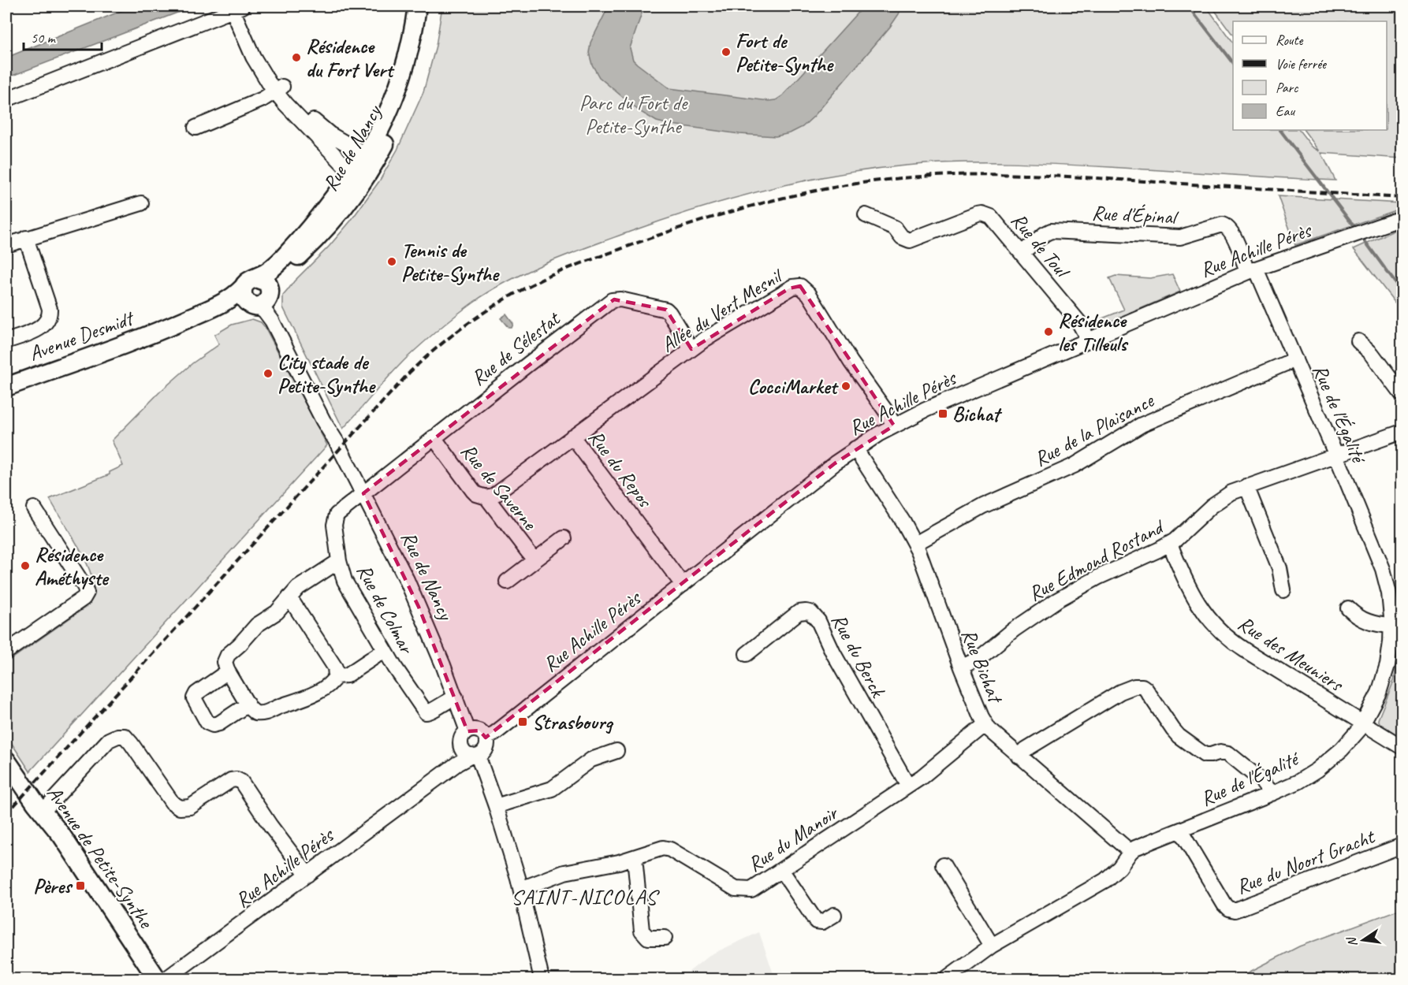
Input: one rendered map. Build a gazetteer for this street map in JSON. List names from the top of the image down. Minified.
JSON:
{"streets":{"main road":["Rue de Nancy","Avenue Desmidt","Avenue de Petite-Synthe"],"street":["Rue d'Épinal","Rue de Toul","Rue Achille Pérès","Allée du Vert Mesnil","Rue de Sélestat","Rue de l'Égalité","Rue de la Plaisance","Rue du Repos","Rue de Saverne","Rue Edmond Rostand","Rue de Colmar","Rue des Meuniers","Rue du Berck","Rue Bichat","Rue du Manoir","Rue du Noort Gracht"]},"crossings":[["Rue de Nancy","Rue Achille Pérès"],["Rue de Nancy","Avenue Desmidt"],["Rue de Nancy","Rue de Sélestat"],["Rue de Nancy","Rue de Colmar"],["Rue d'Épinal","Rue de Toul"],["Rue d'Épinal","Rue Achille Pérès"],["Rue d'Épinal","Rue de l'Égalité"],["Rue de Toul","Rue Achille Pérès"],["Rue Achille Pérès","Allée du Vert Mesnil"],["Rue Achille Pérès","Rue de l'Égalité"],["Rue Achille Pérès","Rue du Repos"],["Rue Achille Pérès","Rue Bichat"],["Allée du Vert Mesnil","Rue de Sélestat"],["Allée du Vert Mesnil","Rue du Repos"],["Rue de Sélestat","Rue de Saverne"],["Rue de Sélestat","Rue de Colmar"],["Rue de l'Égalité","Rue de la Plaisance"],["Rue de l'Égalité","Rue Edmond Rostand"],["Rue de l'Égalité","Rue des Meuniers"],["Rue de l'Égalité","Rue Bichat"],["Rue de l'Égalité","Rue du Noort Gracht"],["Rue de la Plaisance","Rue Bichat"],["Rue du Repos","Rue de Saverne"],["Rue Edmond Rostand","Rue des Meuniers"],["Rue Edmond Rostand","Rue Bichat"],["Rue du Berck","Rue du Manoir"],["Rue Bichat","Rue du Manoir"]],"districts":["SAINT-NICOLAS"],"parks":["Parc du Fort de Petite-Synthe"],"places":{"other":["Fort de Petite-Synthe","Résidence du Fort Vert","Tennis de Petite-Synthe","Résidence les Tilleuls","City stade de Petite-Synthe","CocciMarket","Résidence Améthyste"],"transit":["Bichat","Strasbourg","Pères"]},"legend":["Route","Voie ferrée","Parc","Eau"],"scale_bar":"50 m","north":"left"}
